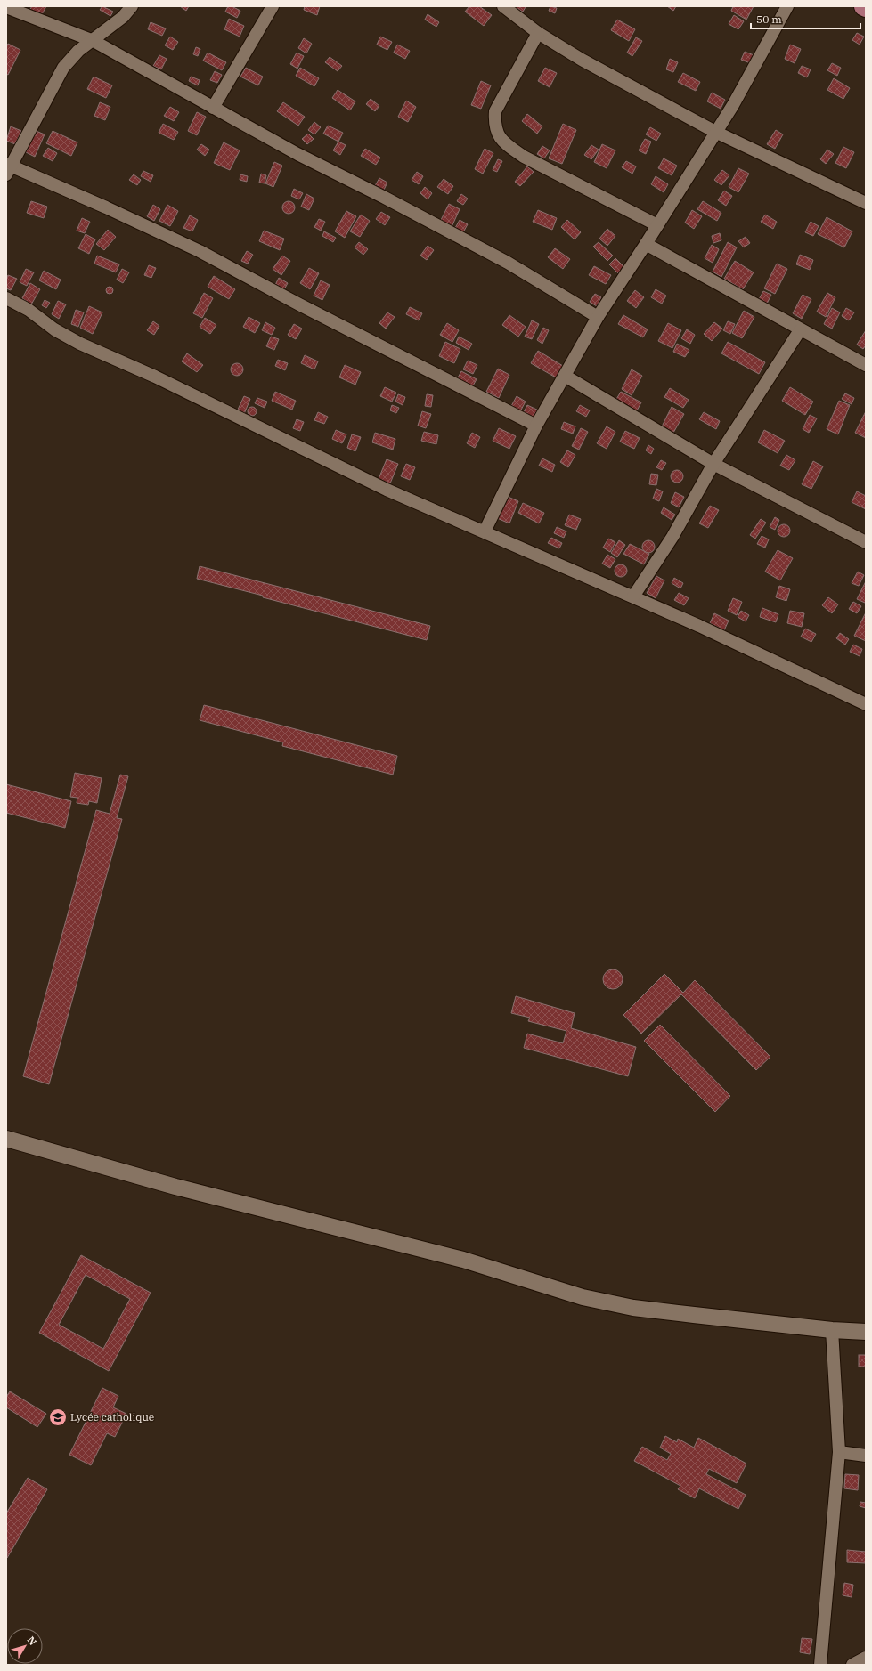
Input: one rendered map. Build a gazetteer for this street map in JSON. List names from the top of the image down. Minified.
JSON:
{"places":{"school or university":["Lycée catholique"]},"scale_bar":"50 m","north":"top right"}
